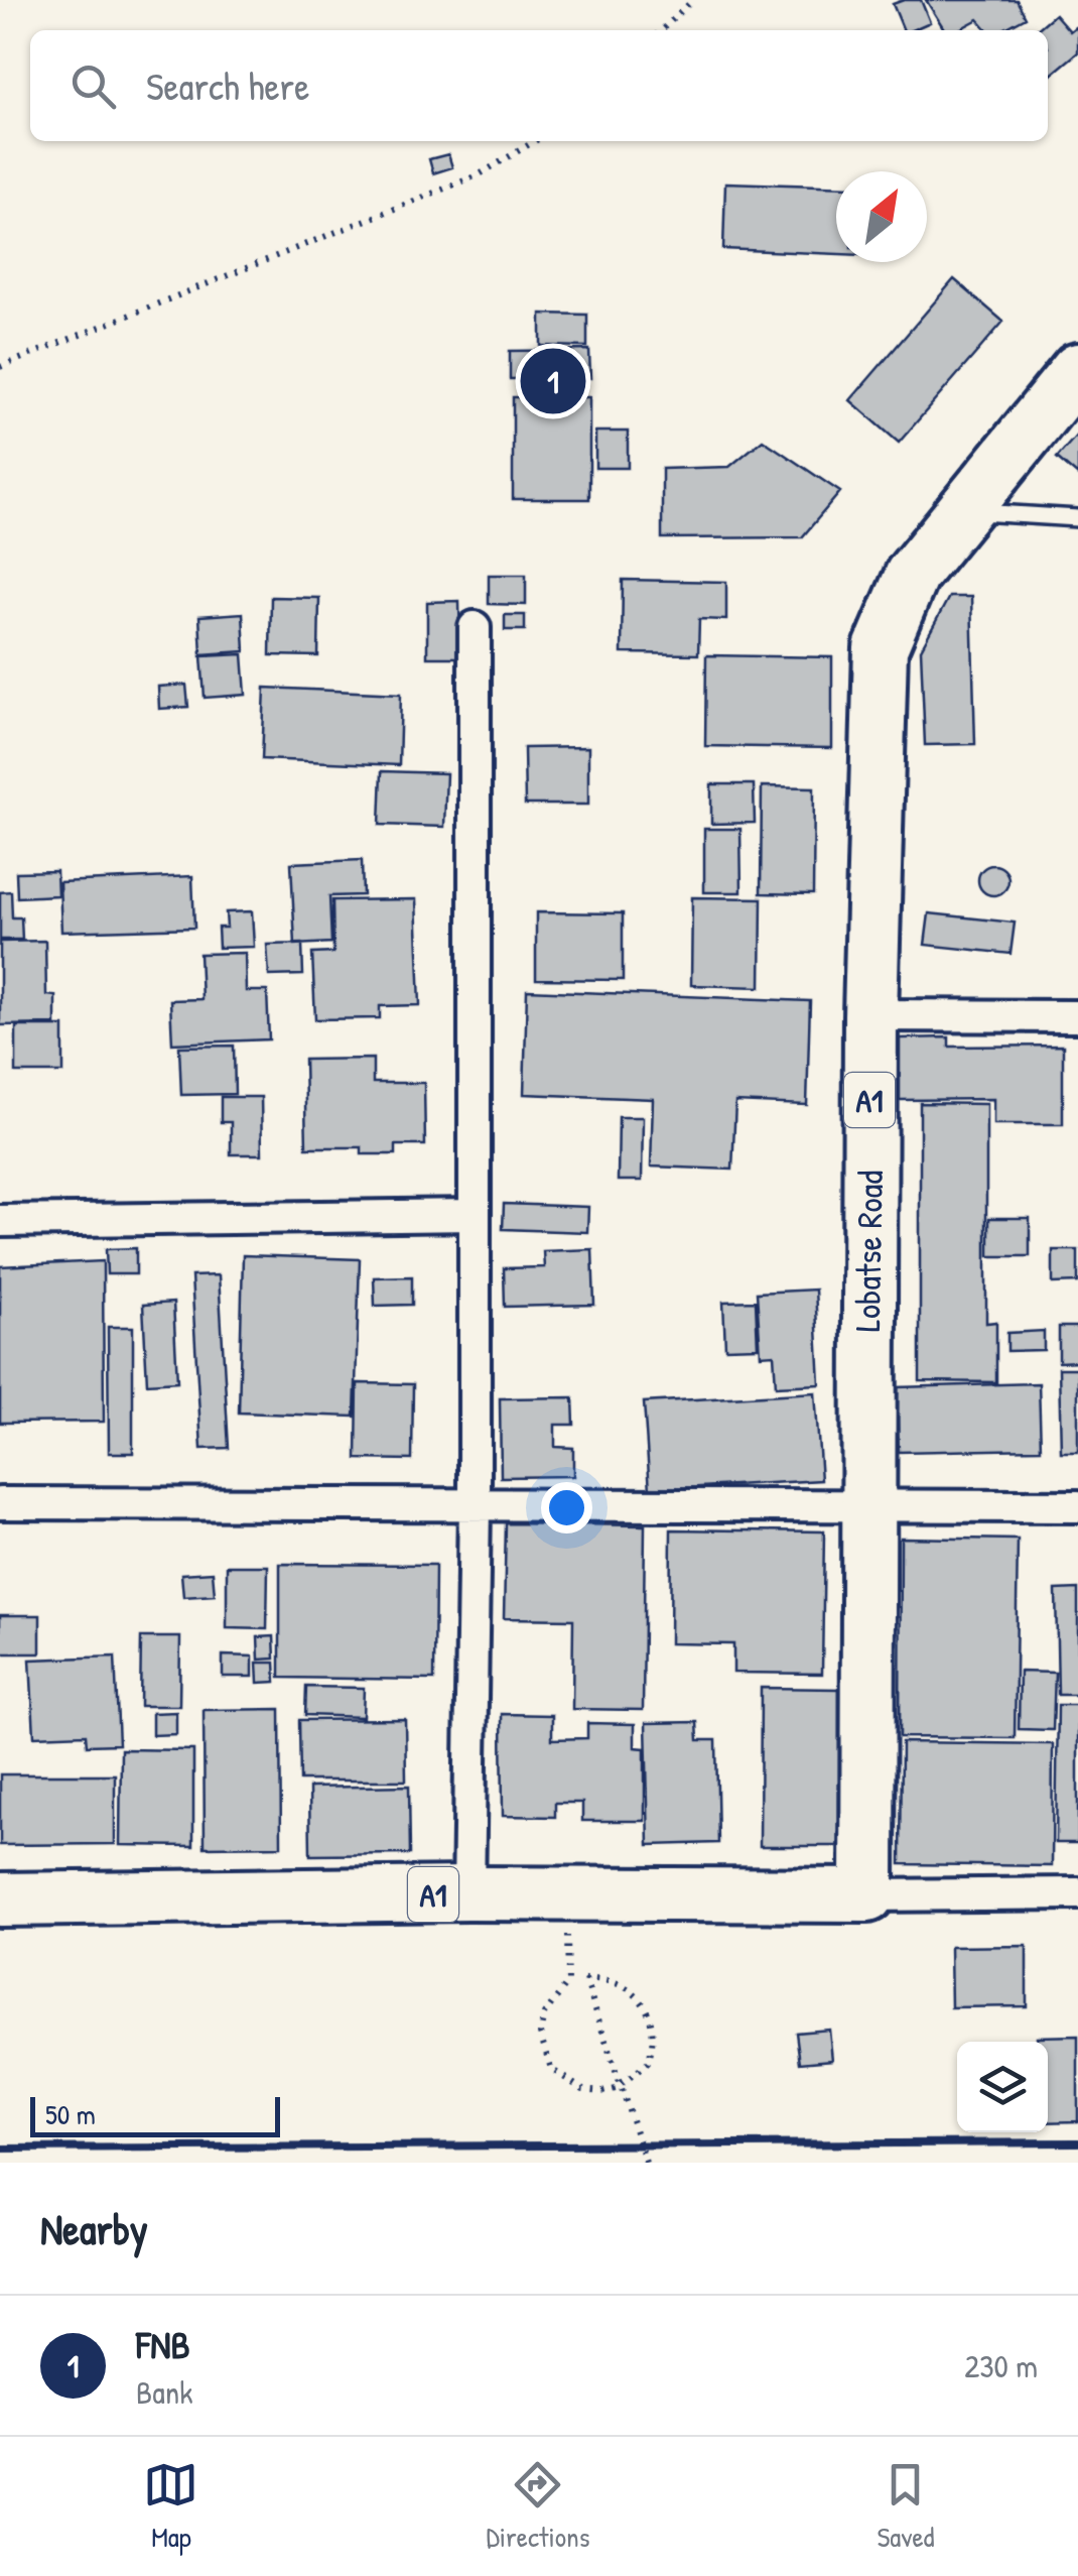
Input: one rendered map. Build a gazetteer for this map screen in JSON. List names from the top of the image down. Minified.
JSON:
{"streets":{"highway":["A1","Lobatse Road"]},"crossings":[["A1","Lobatse Road"]],"scale_bar":"50 m","north":"top right","page":{"search":"Search here","pins":"1","scale":"50 m","heading":"Nearby","list":[{"mark":"1","name":"FNB","note":"Bank","value":"230 m"}],"nav":["Map","Directions","Saved"]}}
